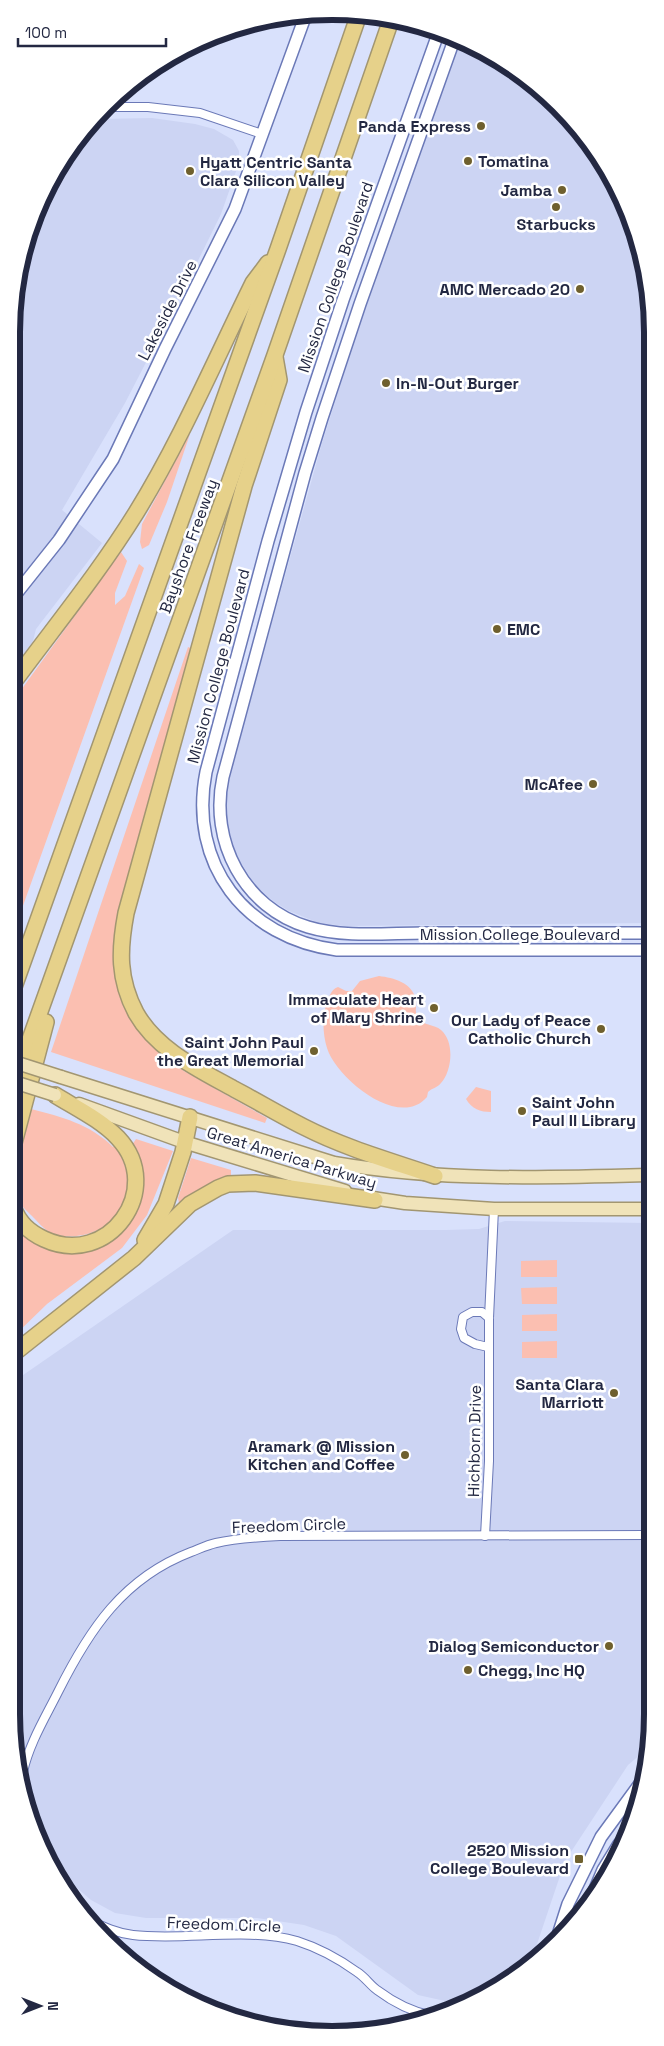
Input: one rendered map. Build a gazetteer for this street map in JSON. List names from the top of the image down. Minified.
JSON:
{"streets":{"highway":["Bayshore Freeway"],"main road":["Great America Parkway"],"street":["Mission College Boulevard","Lakeside Drive","Hichborn Drive","Freedom Circle"]},"crossings":[["Great America Parkway","Hichborn Drive"],["Hichborn Drive","Freedom Circle"]],"places":{"other":["Panda Express","Tomatina","Hyatt Centric Santa Clara Silicon Valley","Jamba","Starbucks","AMC Mercado 20","In-N-Out Burger","EMC","McAfee","Immaculate Heart of Mary Shrine","Our Lady of Peace Catholic Church","Saint John Paul the Great Memorial","Saint John Paul II Library","Santa Clara Marriott","Aramark @ Mission Kitchen and Coffee","Dialog Semiconductor","Chegg, Inc HQ"],"transit":["2520 Mission College Boulevard"]},"scale_bar":"100 m","north":"right"}
